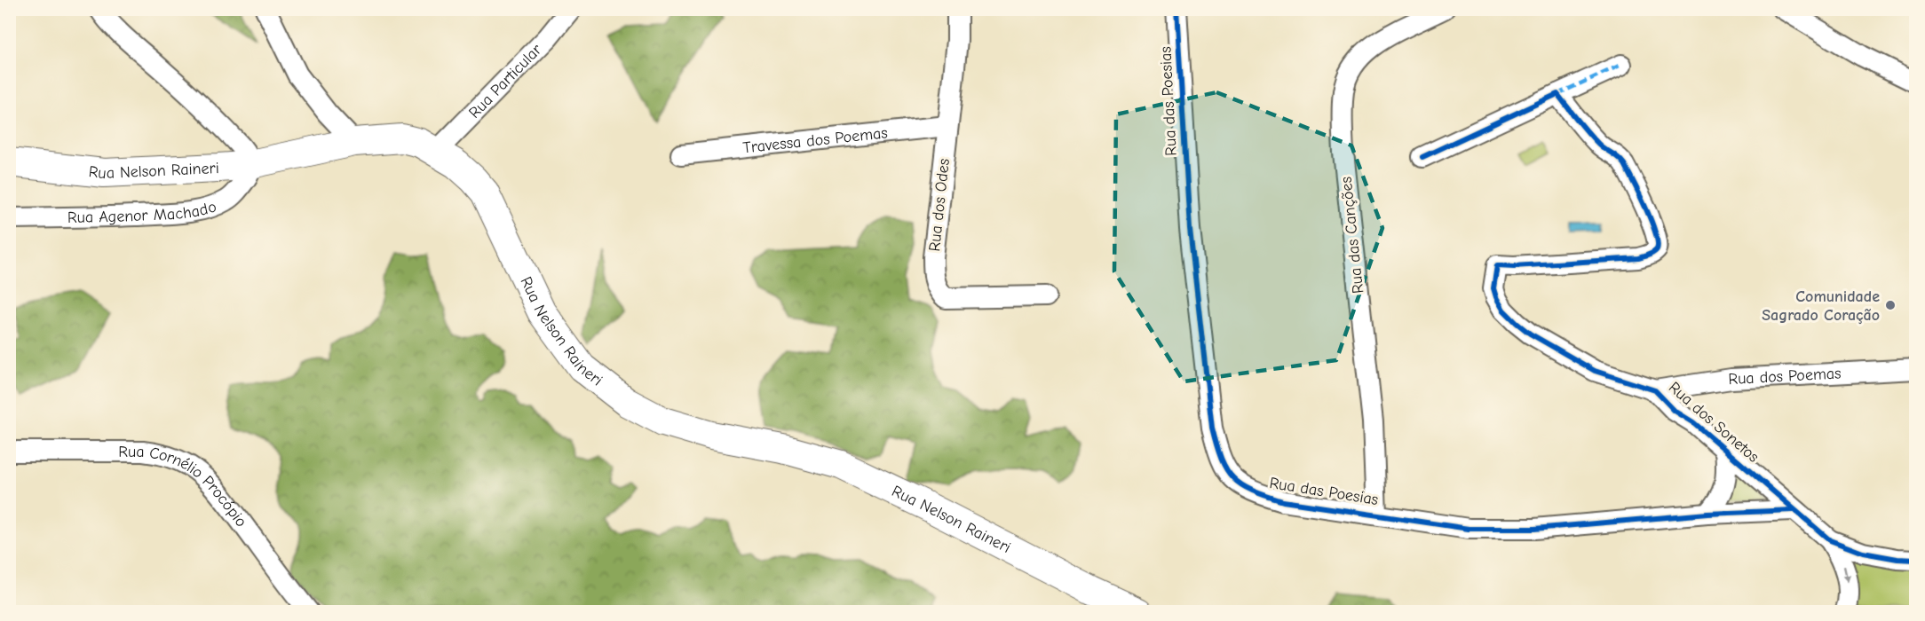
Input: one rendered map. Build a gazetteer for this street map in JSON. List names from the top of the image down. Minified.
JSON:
{"streets":{"main road":["Rua Nelson Raineri"],"street":["Rua Particular","Rua das Poesias","Travessa dos Poemas","Rua dos Odes","Rua Agenor Machado","Rua das Canções","Rua dos Poemas","Rua dos Sonetos","Rua Cornélio Procópio"]},"crossings":[["Rua Particular","Rua Nelson Raineri"],["Rua das Poesias","Rua das Canções"],["Rua das Poesias","Rua dos Sonetos"],["Travessa dos Poemas","Rua dos Odes"],["Rua Nelson Raineri","Rua Agenor Machado"],["Rua dos Poemas","Rua dos Sonetos"]],"places":["Comunidade Sagrado Coração"]}
